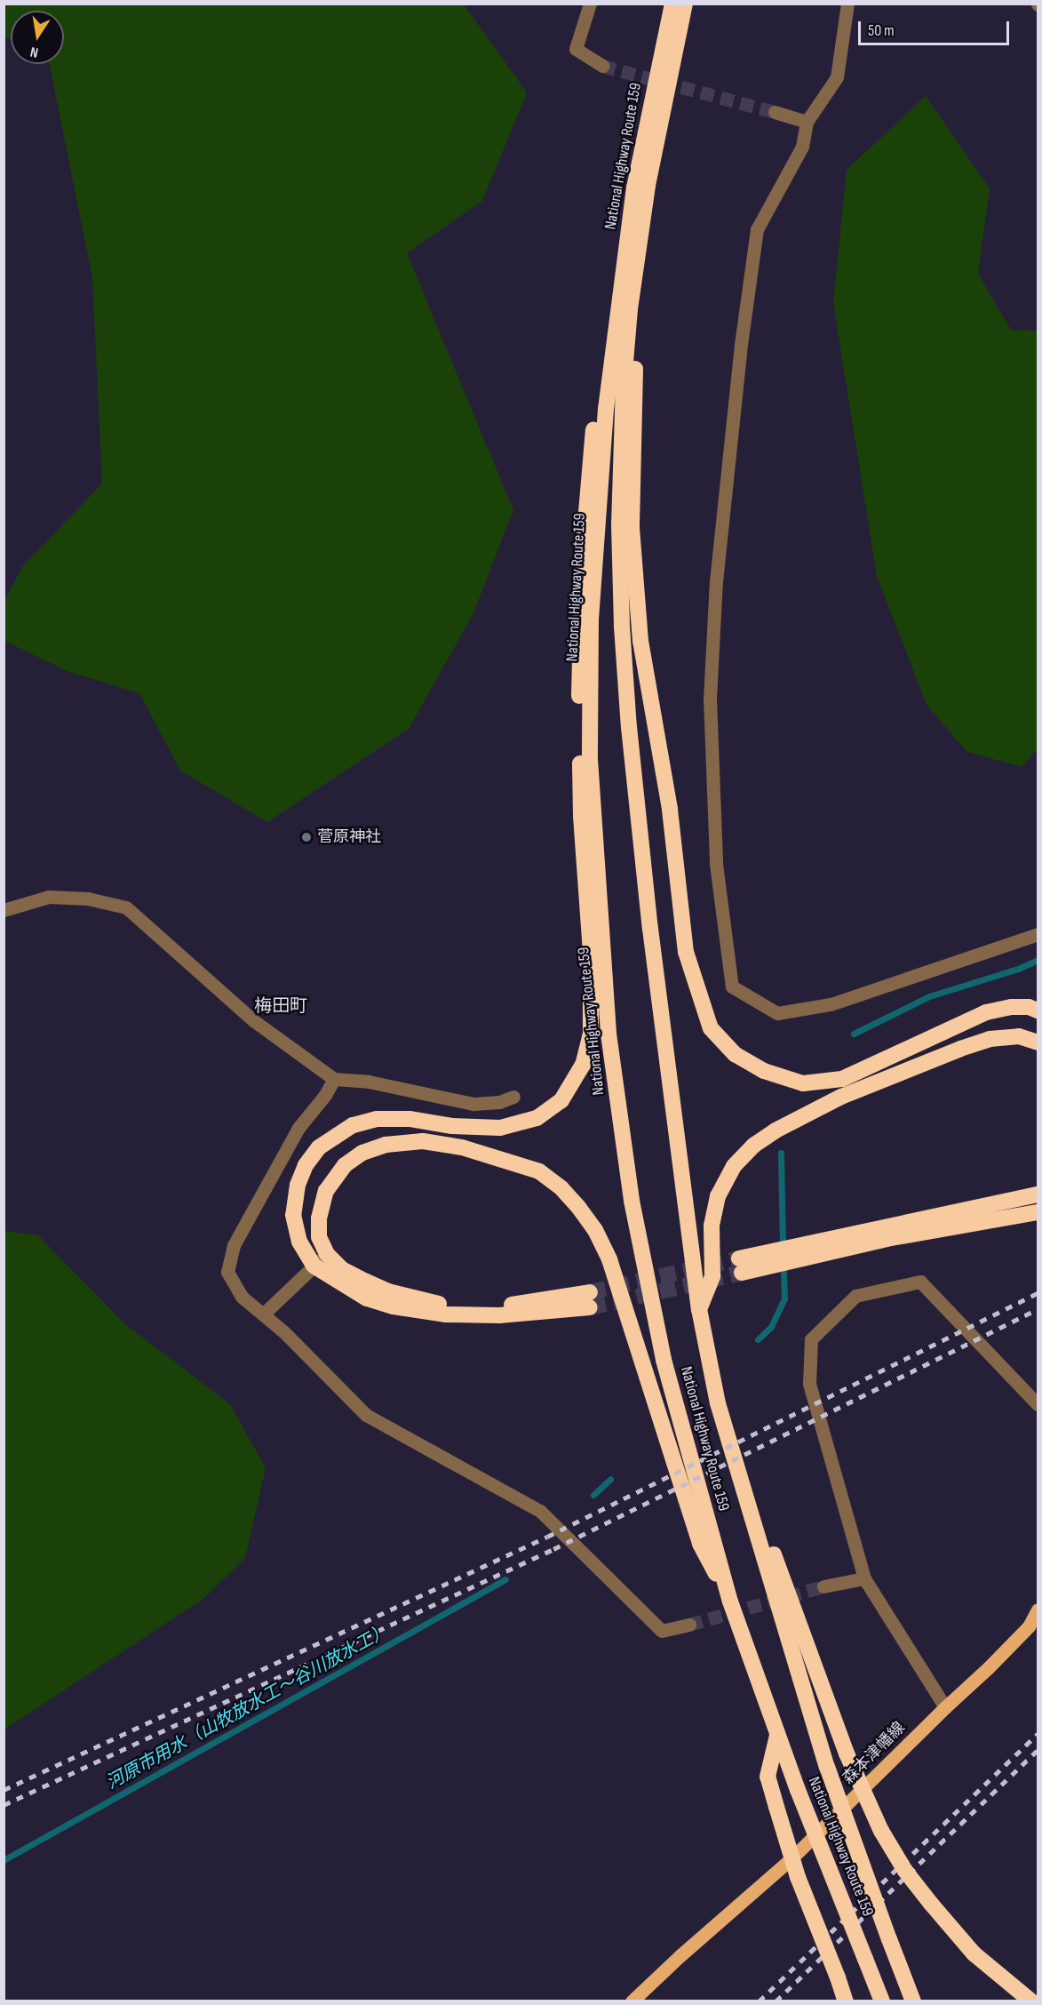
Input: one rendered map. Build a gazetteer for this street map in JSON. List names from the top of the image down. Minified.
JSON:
{"streets":{"highway":["National Highway Route 159"],"main road":["森本津幡線"]},"districts":["梅田町"],"water":["河原市用水（山牧放水工～谷川放水工）"],"places":["菅原神社"],"scale_bar":"50 m","north":"bottom"}
